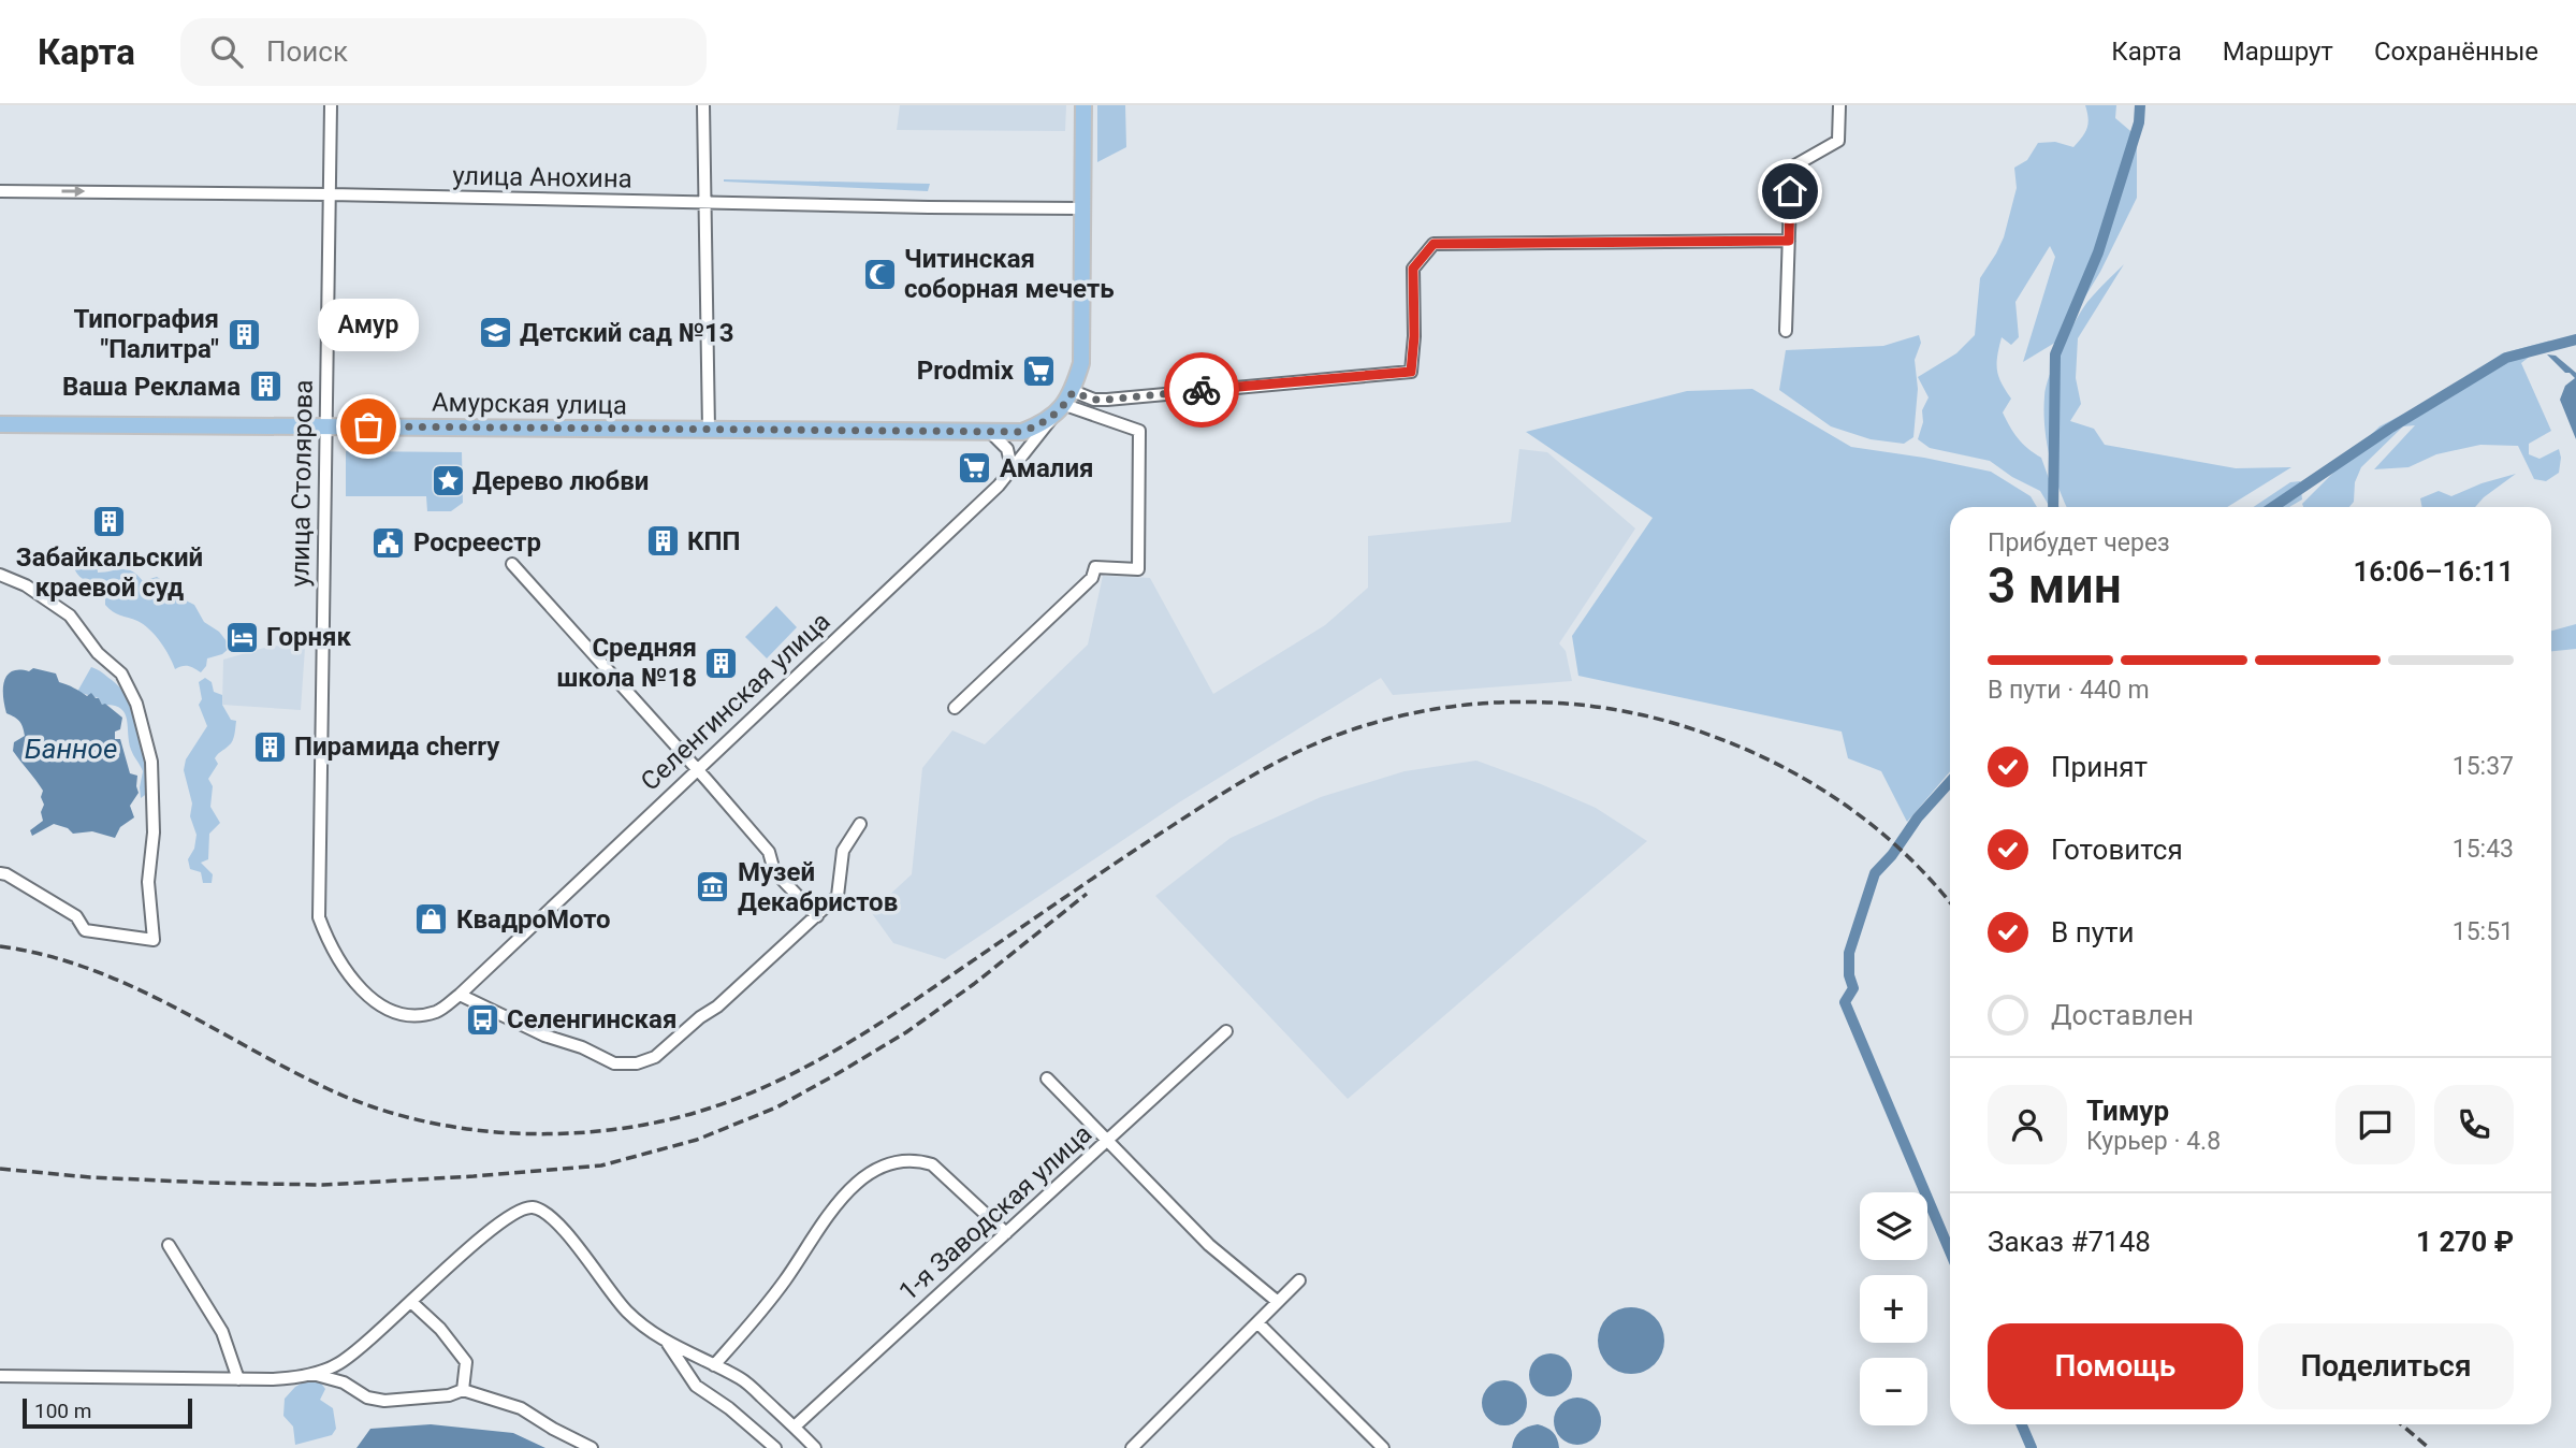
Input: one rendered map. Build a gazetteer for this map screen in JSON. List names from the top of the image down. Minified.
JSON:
{"streets":{"main road":["Амурская улица"],"street":["улица Анохина","улица Столярова","Селенгинская улица","1-я Заводская улица"]},"crossings":[["улица Анохина","улица Столярова"],["Амурская улица","улица Столярова"],["Амурская улица","Селенгинская улица"],["улица Столярова","Селенгинская улица"]],"water":["Банное"],"places":{"mosque":["Читинская соборная мечеть"],"school or university":["Детский сад №13"],"building":["Типография \"Палитра\"","Ваша Реклама","Забайкальский краевой суд","КПП","Средняя школа №18","Пирамида cherry"],"supermarket":["Prodmix","Амалия"],"other":["Амур"],"place":["Дерево любви"],"public building":["Росреестр"],"hotel":["Горняк"],"museum":["Музей Декабристов"],"shop":["КвадроМото"],"bus stop":["Селенгинская"]},"scale_bar":"100 m","page":{"header":"Карта","search":"Поиск","nav":["Карта","Маршрут","Сохранённые"],"bubble":"Амур","heading":["3 мин","Прибудет через","16:06–16:11"],"panel":["Тимур","Курьер · 4.8","Заказ #7148","1 270 ₽"],"bar":"В пути · 440 m","list":[["Принят","15:37"],["Готовится","15:43"],["В пути","15:51"],"Доставлен"],"map_buttons":["+","−"],"buttons":["Помощь","Поделиться"],"scale":"100 m"}}
